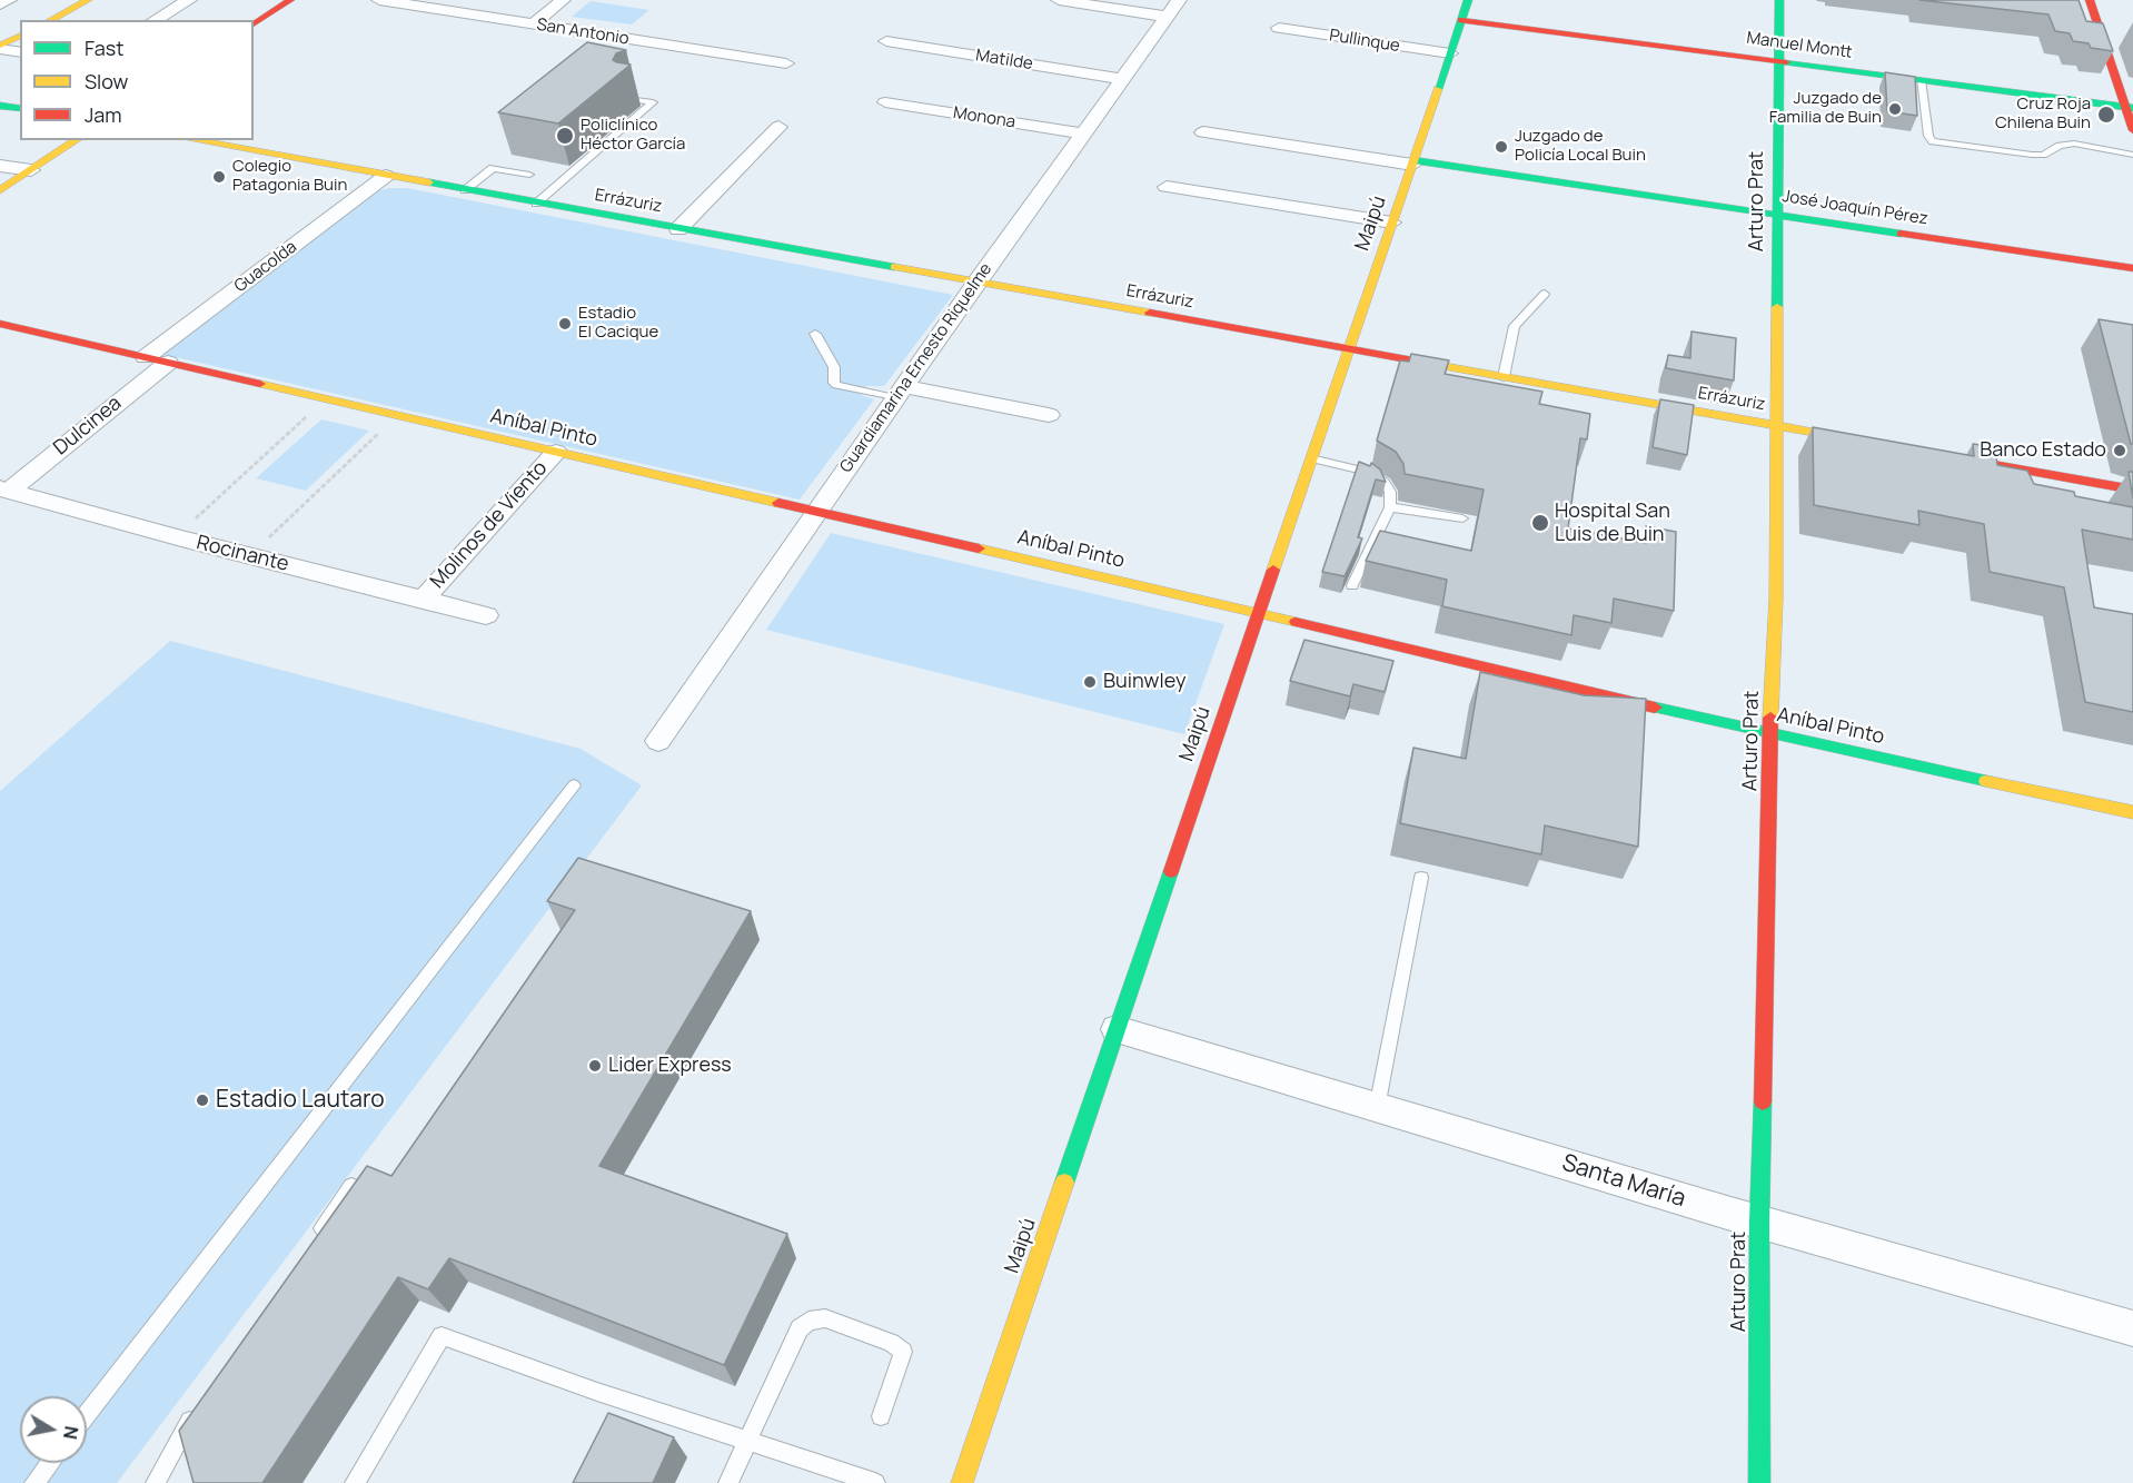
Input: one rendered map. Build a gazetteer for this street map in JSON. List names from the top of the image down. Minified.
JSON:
{"streets":{"street":["San Antonio","Pullinque","Manuel Montt","Matilde","Monona","Errázuriz","Arturo Prat","José Joaquín Pérez","Maipú","Guacolda","Guardiamarina Ernesto Riquelme","Dulcinea","Aníbal Pinto","Molinos de Viento","Rocinante","Santa María"]},"crossings":[["Pullinque","Maipú"],["Manuel Montt","Arturo Prat"],["Manuel Montt","Maipú"],["Matilde","Guardiamarina Ernesto Riquelme"],["Monona","Guardiamarina Ernesto Riquelme"],["Errázuriz","Arturo Prat"],["Errázuriz","Maipú"],["Errázuriz","Guacolda"],["Errázuriz","Guardiamarina Ernesto Riquelme"],["Arturo Prat","José Joaquín Pérez"],["Arturo Prat","Aníbal Pinto"],["Arturo Prat","Santa María"],["José Joaquín Pérez","Maipú"],["Maipú","Aníbal Pinto"],["Maipú","Santa María"],["Guacolda","Aníbal Pinto"],["Guardiamarina Ernesto Riquelme","Aníbal Pinto"],["Dulcinea","Aníbal Pinto"],["Dulcinea","Rocinante"],["Aníbal Pinto","Molinos de Viento"],["Molinos de Viento","Rocinante"]],"places":["Juzgado de Familia de Buin","Cruz Roja Chilena Buin","Policlínico Héctor García","Juzgado de Policía Local Buin","Colegio Patagonia Buin","Estadio El Cacique","Banco Estado","Hospital San Luis de Buin","Buinwley","Lider Express","Estadio Lautaro"],"legend":["Fast","Slow","Jam"],"north":"right"}
